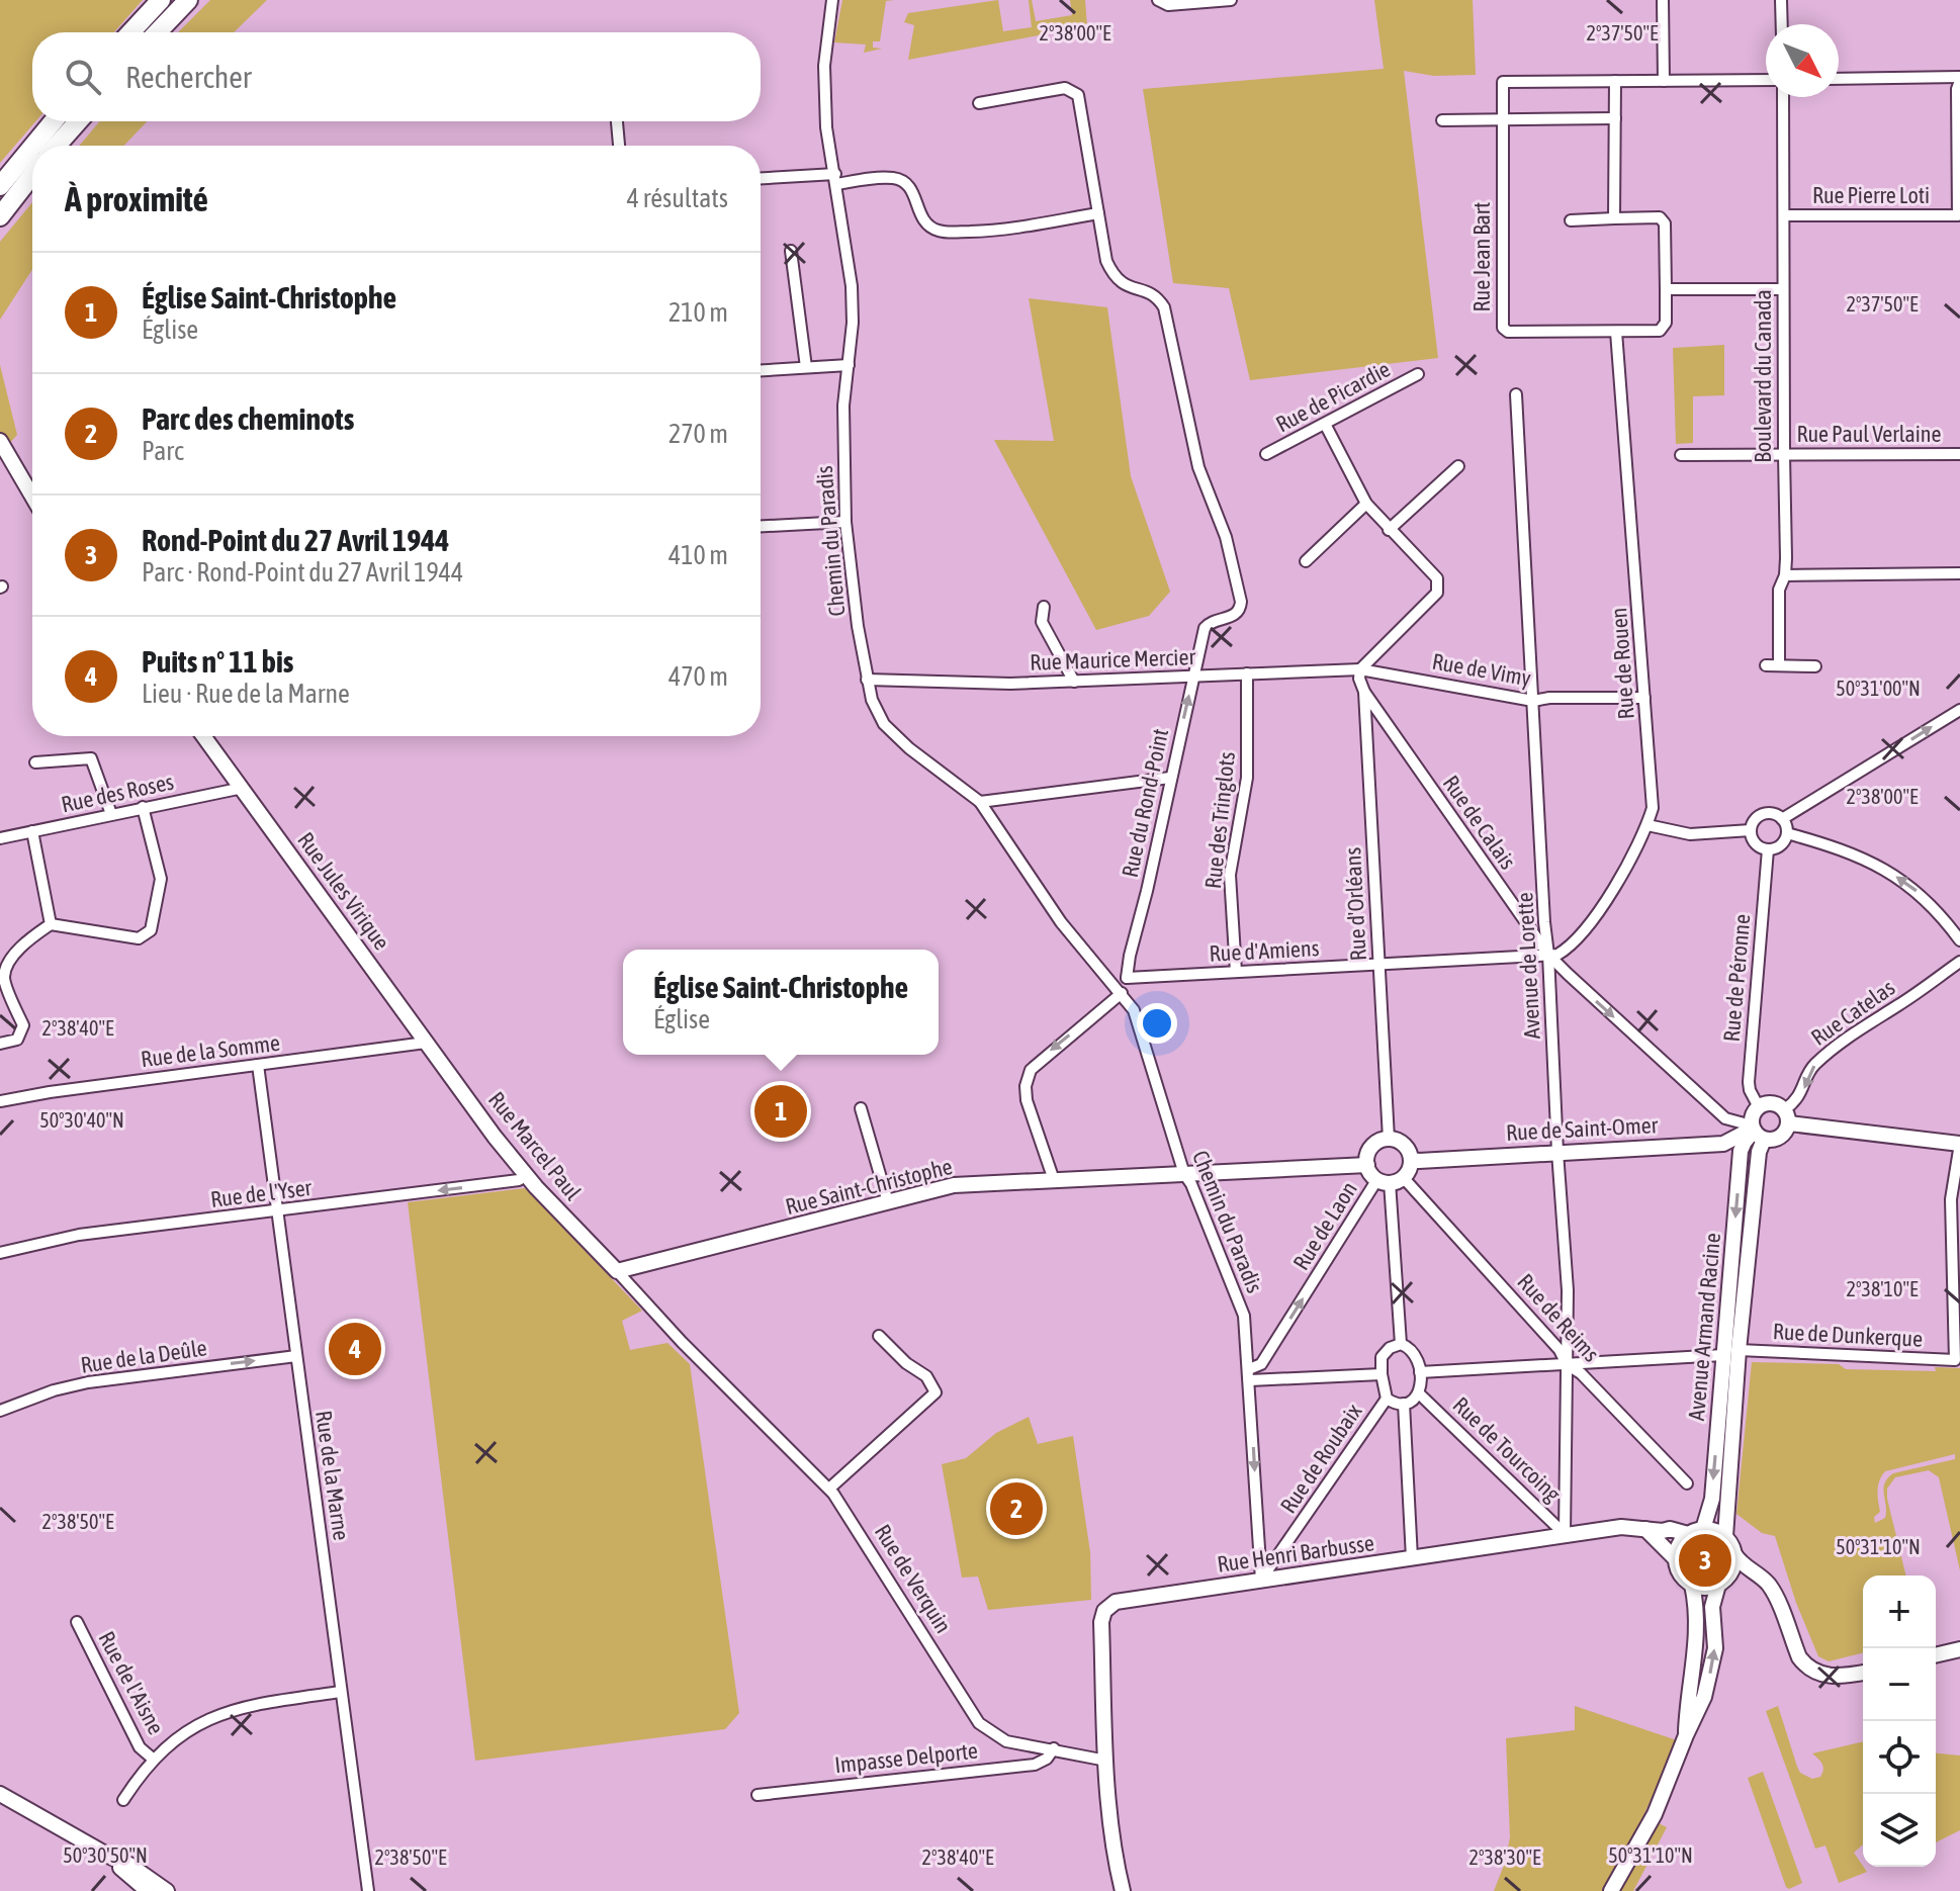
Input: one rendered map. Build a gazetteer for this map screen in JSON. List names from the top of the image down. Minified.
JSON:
{"streets":{"street":["Rue Pierre Loti","Rue Jean Bart","Boulevard du Canada","Rue de Picardie","Rue Paul Verlaine","Chemin du Paradis","Rue Maurice Mercier","Rue de Rouen","Rue de Vimy","Rue des Roses","Rue du Rond-Point","Rue des Tringlots","Rue de Calais","Rue Jules Virique","Rue d'Orléans","Rue d'Amiens","Avenue de Lorette","Rue de Péronne","Rue Catelas","Rue de la Somme","Rue de Saint-Omer","Rue Marcel Paul","Rue Saint-Christophe","Rue de l'Yser","Rue de Laon","Rue de Reims","Avenue Armand Racine","Rue de Dunkerque","Rue de la Deûle","Rue de Tourcoing","Rue de Roubaix","Rue de la Marne","Rue Henri Barbusse","Rue de Verquin","Rue de l'Aisne","Impasse Delporte"]},"crossings":[["Rue Pierre Loti","Boulevard du Canada"],["Rue Jean Bart","Rue de Rouen"],["Boulevard du Canada","Rue Paul Verlaine"],["Chemin du Paradis","Rue Maurice Mercier"],["Chemin du Paradis","Rue Saint-Christophe"],["Chemin du Paradis","Rue de Laon"],["Chemin du Paradis","Rue de Roubaix"],["Chemin du Paradis","Rue Henri Barbusse"],["Rue Maurice Mercier","Rue de Vimy"],["Rue Maurice Mercier","Rue du Rond-Point"],["Rue Maurice Mercier","Rue des Tringlots"],["Rue Maurice Mercier","Rue d'Orléans"],["Rue de Rouen","Rue de Vimy"],["Rue de Rouen","Rue de Calais"],["Rue de Rouen","Rue d'Amiens"],["Rue de Rouen","Avenue de Lorette"],["Rue de Vimy","Rue d'Orléans"],["Rue de Vimy","Avenue de Lorette"],["Rue des Roses","Rue Jules Virique"],["Rue du Rond-Point","Rue d'Amiens"],["Rue des Tringlots","Rue d'Amiens"],["Rue de Calais","Rue d'Orléans"],["Rue de Calais","Rue d'Amiens"],["Rue de Calais","Avenue de Lorette"],["Rue de Calais","Rue de Péronne"],["Rue de Calais","Rue Catelas"],["Rue de Calais","Rue de Saint-Omer"],["Rue de Calais","Avenue Armand Racine"],["Rue Jules Virique","Rue de la Somme"],["Rue Jules Virique","Rue Marcel Paul"],["Rue d'Orléans","Rue d'Amiens"],["Rue d'Orléans","Rue de Saint-Omer"],["Rue d'Orléans","Rue de Laon"],["Rue d'Orléans","Rue de Reims"],["Rue d'Amiens","Avenue de Lorette"],["Avenue de Lorette","Rue de Saint-Omer"],["Avenue de Lorette","Rue de Reims"],["Avenue de Lorette","Rue de Dunkerque"],["Avenue de Lorette","Rue de Tourcoing"],["Avenue de Lorette","Rue Henri Barbusse"],["Rue de Péronne","Rue Catelas"],["Rue de Péronne","Rue de Saint-Omer"],["Rue de Péronne","Avenue Armand Racine"],["Rue Catelas","Rue de Saint-Omer"],["Rue Catelas","Avenue Armand Racine"],["Rue de la Somme","Rue Marcel Paul"],["Rue de la Somme","Rue de la Marne"],["Rue de Saint-Omer","Rue de Laon"],["Rue de Saint-Omer","Rue de Reims"],["Rue de Saint-Omer","Avenue Armand Racine"],["Rue Marcel Paul","Rue Saint-Christophe"],["Rue Marcel Paul","Rue de l'Yser"],["Rue Marcel Paul","Rue de Verquin"],["Rue Saint-Christophe","Rue de Verquin"],["Rue de l'Yser","Rue de la Marne"],["Rue de Laon","Rue de Reims"],["Rue de Reims","Rue de Dunkerque"],["Avenue Armand Racine","Rue de Dunkerque"],["Avenue Armand Racine","Rue Henri Barbusse"],["Rue de Dunkerque","Rue de Tourcoing"],["Rue de Dunkerque","Rue de Roubaix"],["Rue de la Deûle","Rue de la Marne"],["Rue de Tourcoing","Rue de Roubaix"],["Rue de Tourcoing","Rue Henri Barbusse"],["Rue de Roubaix","Rue Henri Barbusse"],["Rue Henri Barbusse","Rue de Verquin"],["Rue de Verquin","Impasse Delporte"]],"one_way":["Rue de Calais","Rue Catelas","Rue de l'Yser","Rue de Laon","Rue de la Deûle"],"north":"bottom right","page":{"search":"Rechercher","heading":["À proximité","4 résultats"],"list":[{"mark":"1","name":"Église Saint-Christophe","note":"Église","value":"210 m"},{"mark":"2","name":"Parc des cheminots","note":"Parc","value":"270 m"},{"mark":"3","name":"Rond-Point du 27 Avril 1944","note":"Parc · Rond-Point du 27 Avril 1944","value":"410 m"},{"mark":"4","name":"Puits n° 11 bis","note":"Lieu · Rue de la Marne","value":"470 m"}],"popup":["Église Saint-Christophe","Église"],"pins":["1","4","2","3"],"map_buttons":["+","−"]},"coordinates":["2°38'00\"E","2°37'50\"E","50°31'00\"N","2°38'40\"E","50°30'40\"N","2°38'10\"E","2°38'50\"E","50°31'10\"N","50°30'50\"N","2°38'30\"E"]}
